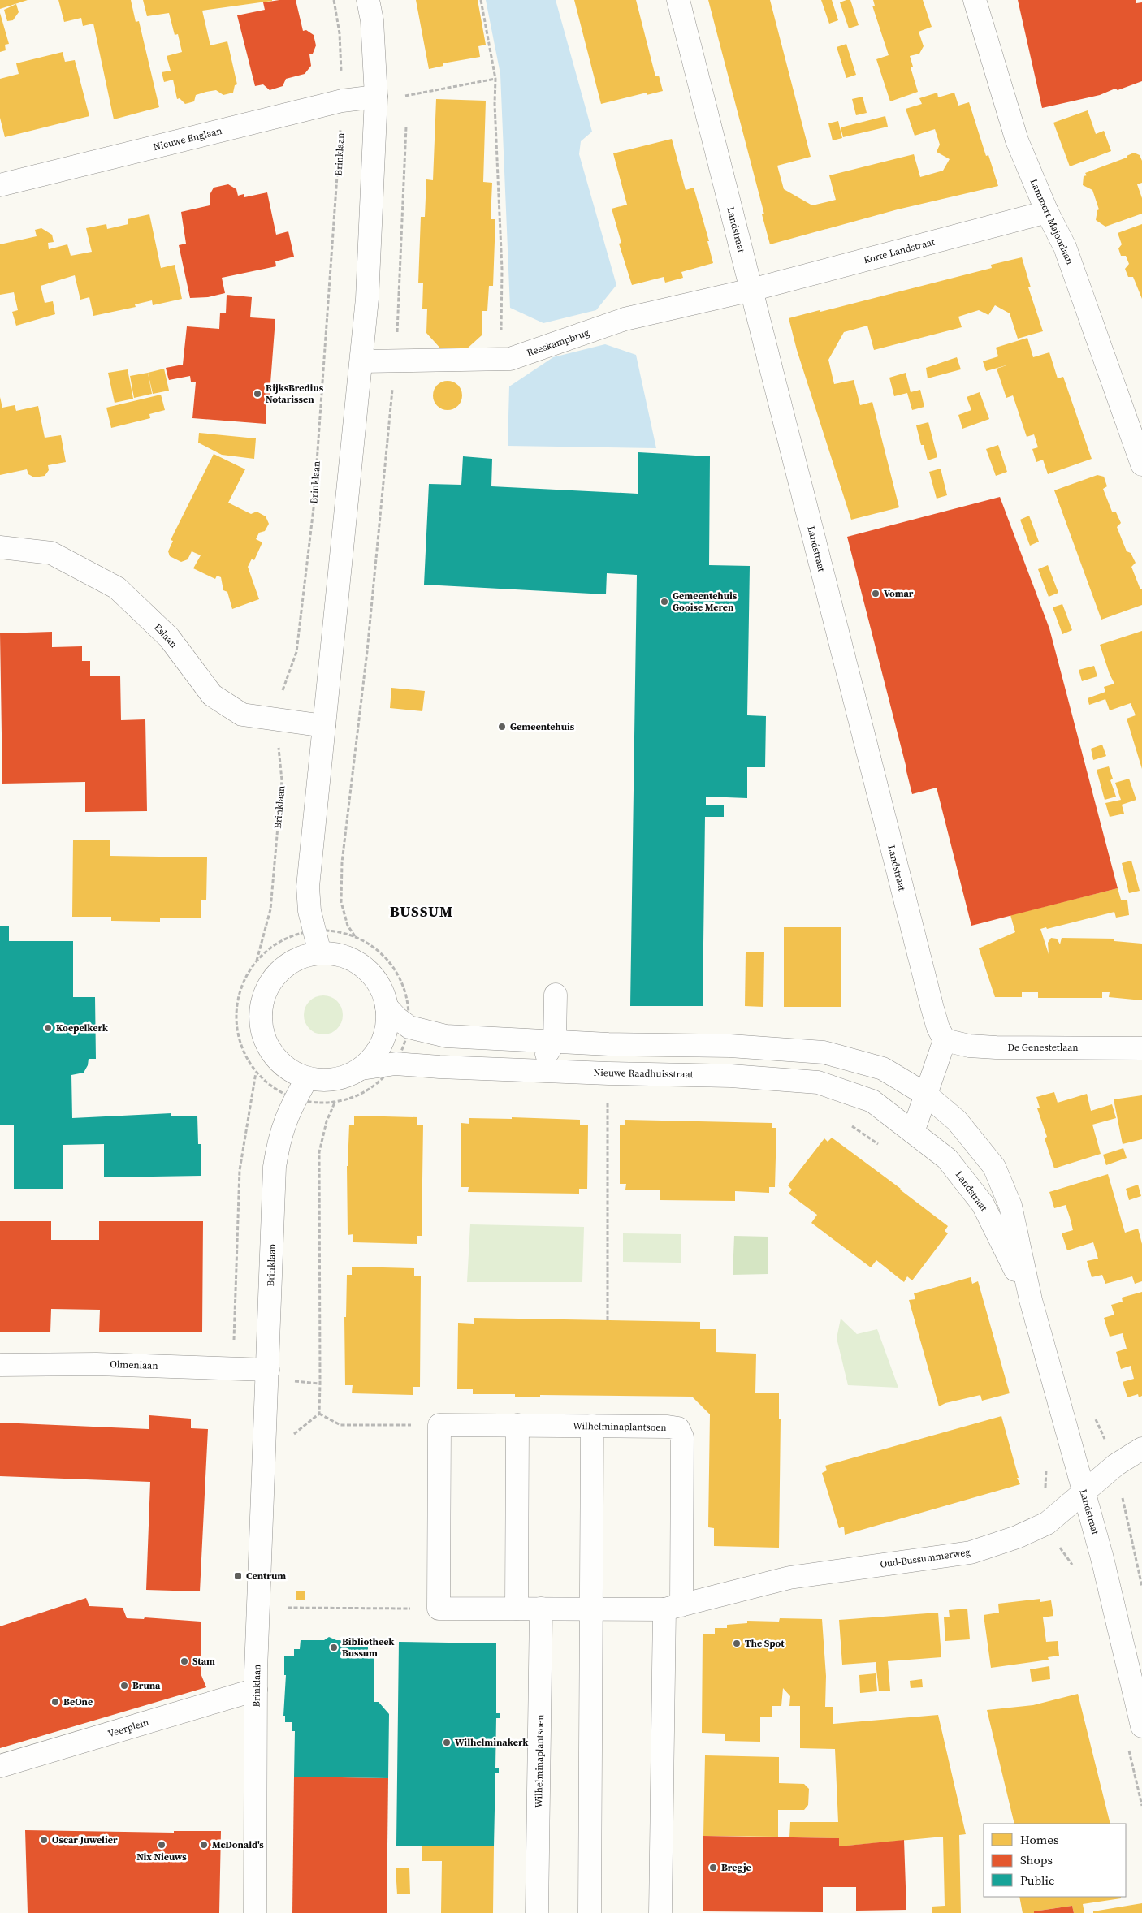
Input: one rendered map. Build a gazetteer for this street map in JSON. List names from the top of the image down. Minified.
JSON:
{"streets":{"street":["Nieuwe Englaan","Brinklaan","Lammert Majoorlaan","Landstraat","Korte Landstraat","Reeskampbrug","Eslaan","De Genestetlaan","Nieuwe Raadhuisstraat","Olmenlaan","Wilhelminaplantsoen","Oud-Bussummerweg","Veerplein"]},"crossings":[["Nieuwe Englaan","Brinklaan"],["Brinklaan","Eslaan"],["Brinklaan","Nieuwe Raadhuisstraat"],["Brinklaan","Olmenlaan"],["Brinklaan","Veerplein"],["Lammert Majoorlaan","Korte Landstraat"],["Landstraat","Korte Landstraat"],["Landstraat","Reeskampbrug"],["Landstraat","De Genestetlaan"],["Landstraat","Nieuwe Raadhuisstraat"],["Landstraat","Oud-Bussummerweg"],["Korte Landstraat","Reeskampbrug"],["Wilhelminaplantsoen","Oud-Bussummerweg"]],"districts":["BUSSUM"],"places":{"other":["RijksBredius Notarissen","Vomar","Gemeentehuis Gooise Meren","Gemeentehuis","Koepelkerk","The Spot","Bibliotheek Bussum","Stam","Bruna","BeOne","Wilhelminakerk","Oscar Juwelier","Nix Nieuws","McDonald's","Bregje"],"transit":["Centrum"]},"legend":["Homes","Shops","Public"]}
